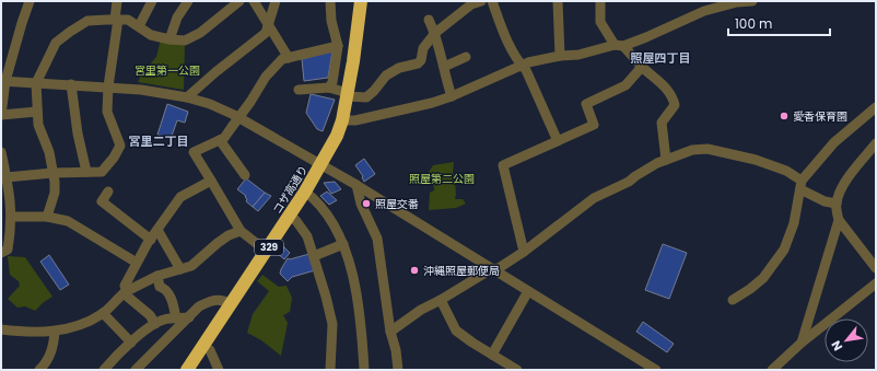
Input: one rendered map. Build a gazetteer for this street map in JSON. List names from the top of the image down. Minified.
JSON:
{"streets":{"highway":["コザ高通り","329"]},"districts":["照屋四丁目","宮里二丁目"],"parks":["宮里第一公園","照屋第二公園"],"places":["愛香保育園","照屋交番","沖縄照屋郵便局"],"scale_bar":"100 m","north":"bottom left"}
